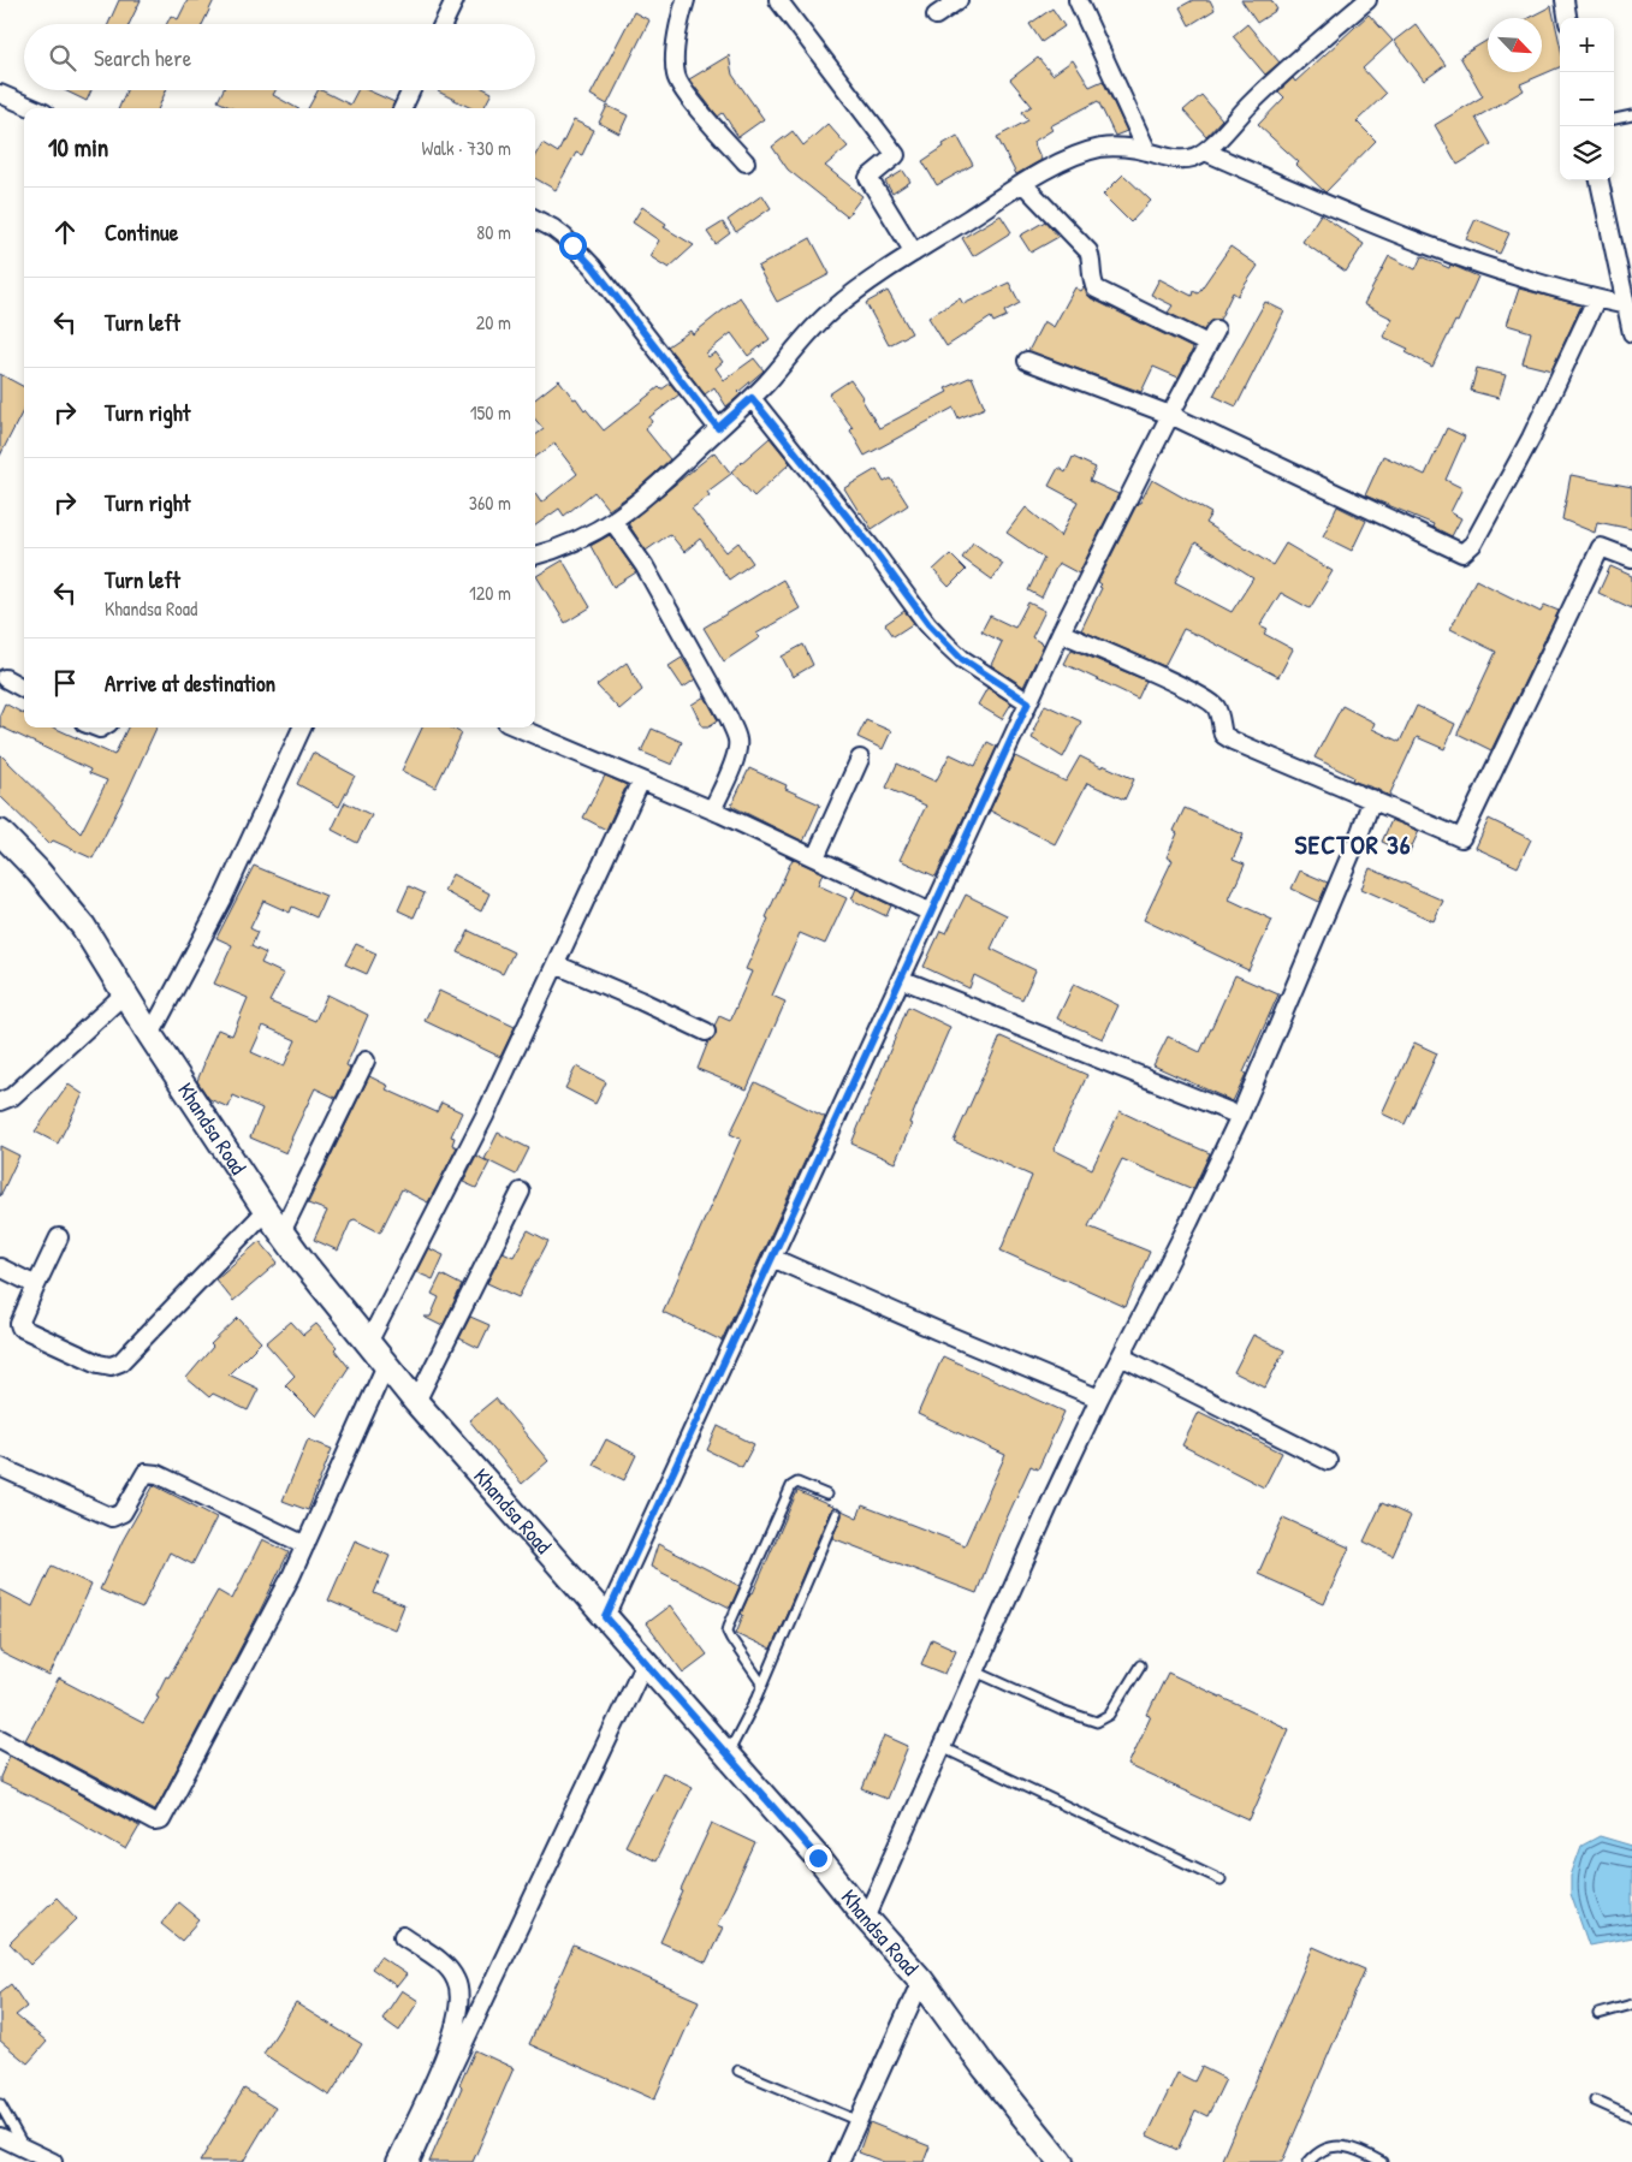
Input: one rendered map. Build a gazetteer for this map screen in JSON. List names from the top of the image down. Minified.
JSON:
{"streets":{"street":["Khandsa Road"]},"districts":["SECTOR 36"],"north":"bottom right","page":{"map_buttons":["+","−"],"search":"Search here","heading":["10 min","Walk · 730 m"],"list":[["Continue","80 m"],["Turn left","20 m"],["Turn right","150 m"],["Turn right","360 m"],["Turn left","Khandsa Road","120 m"],"Arrive at destination"]}}
